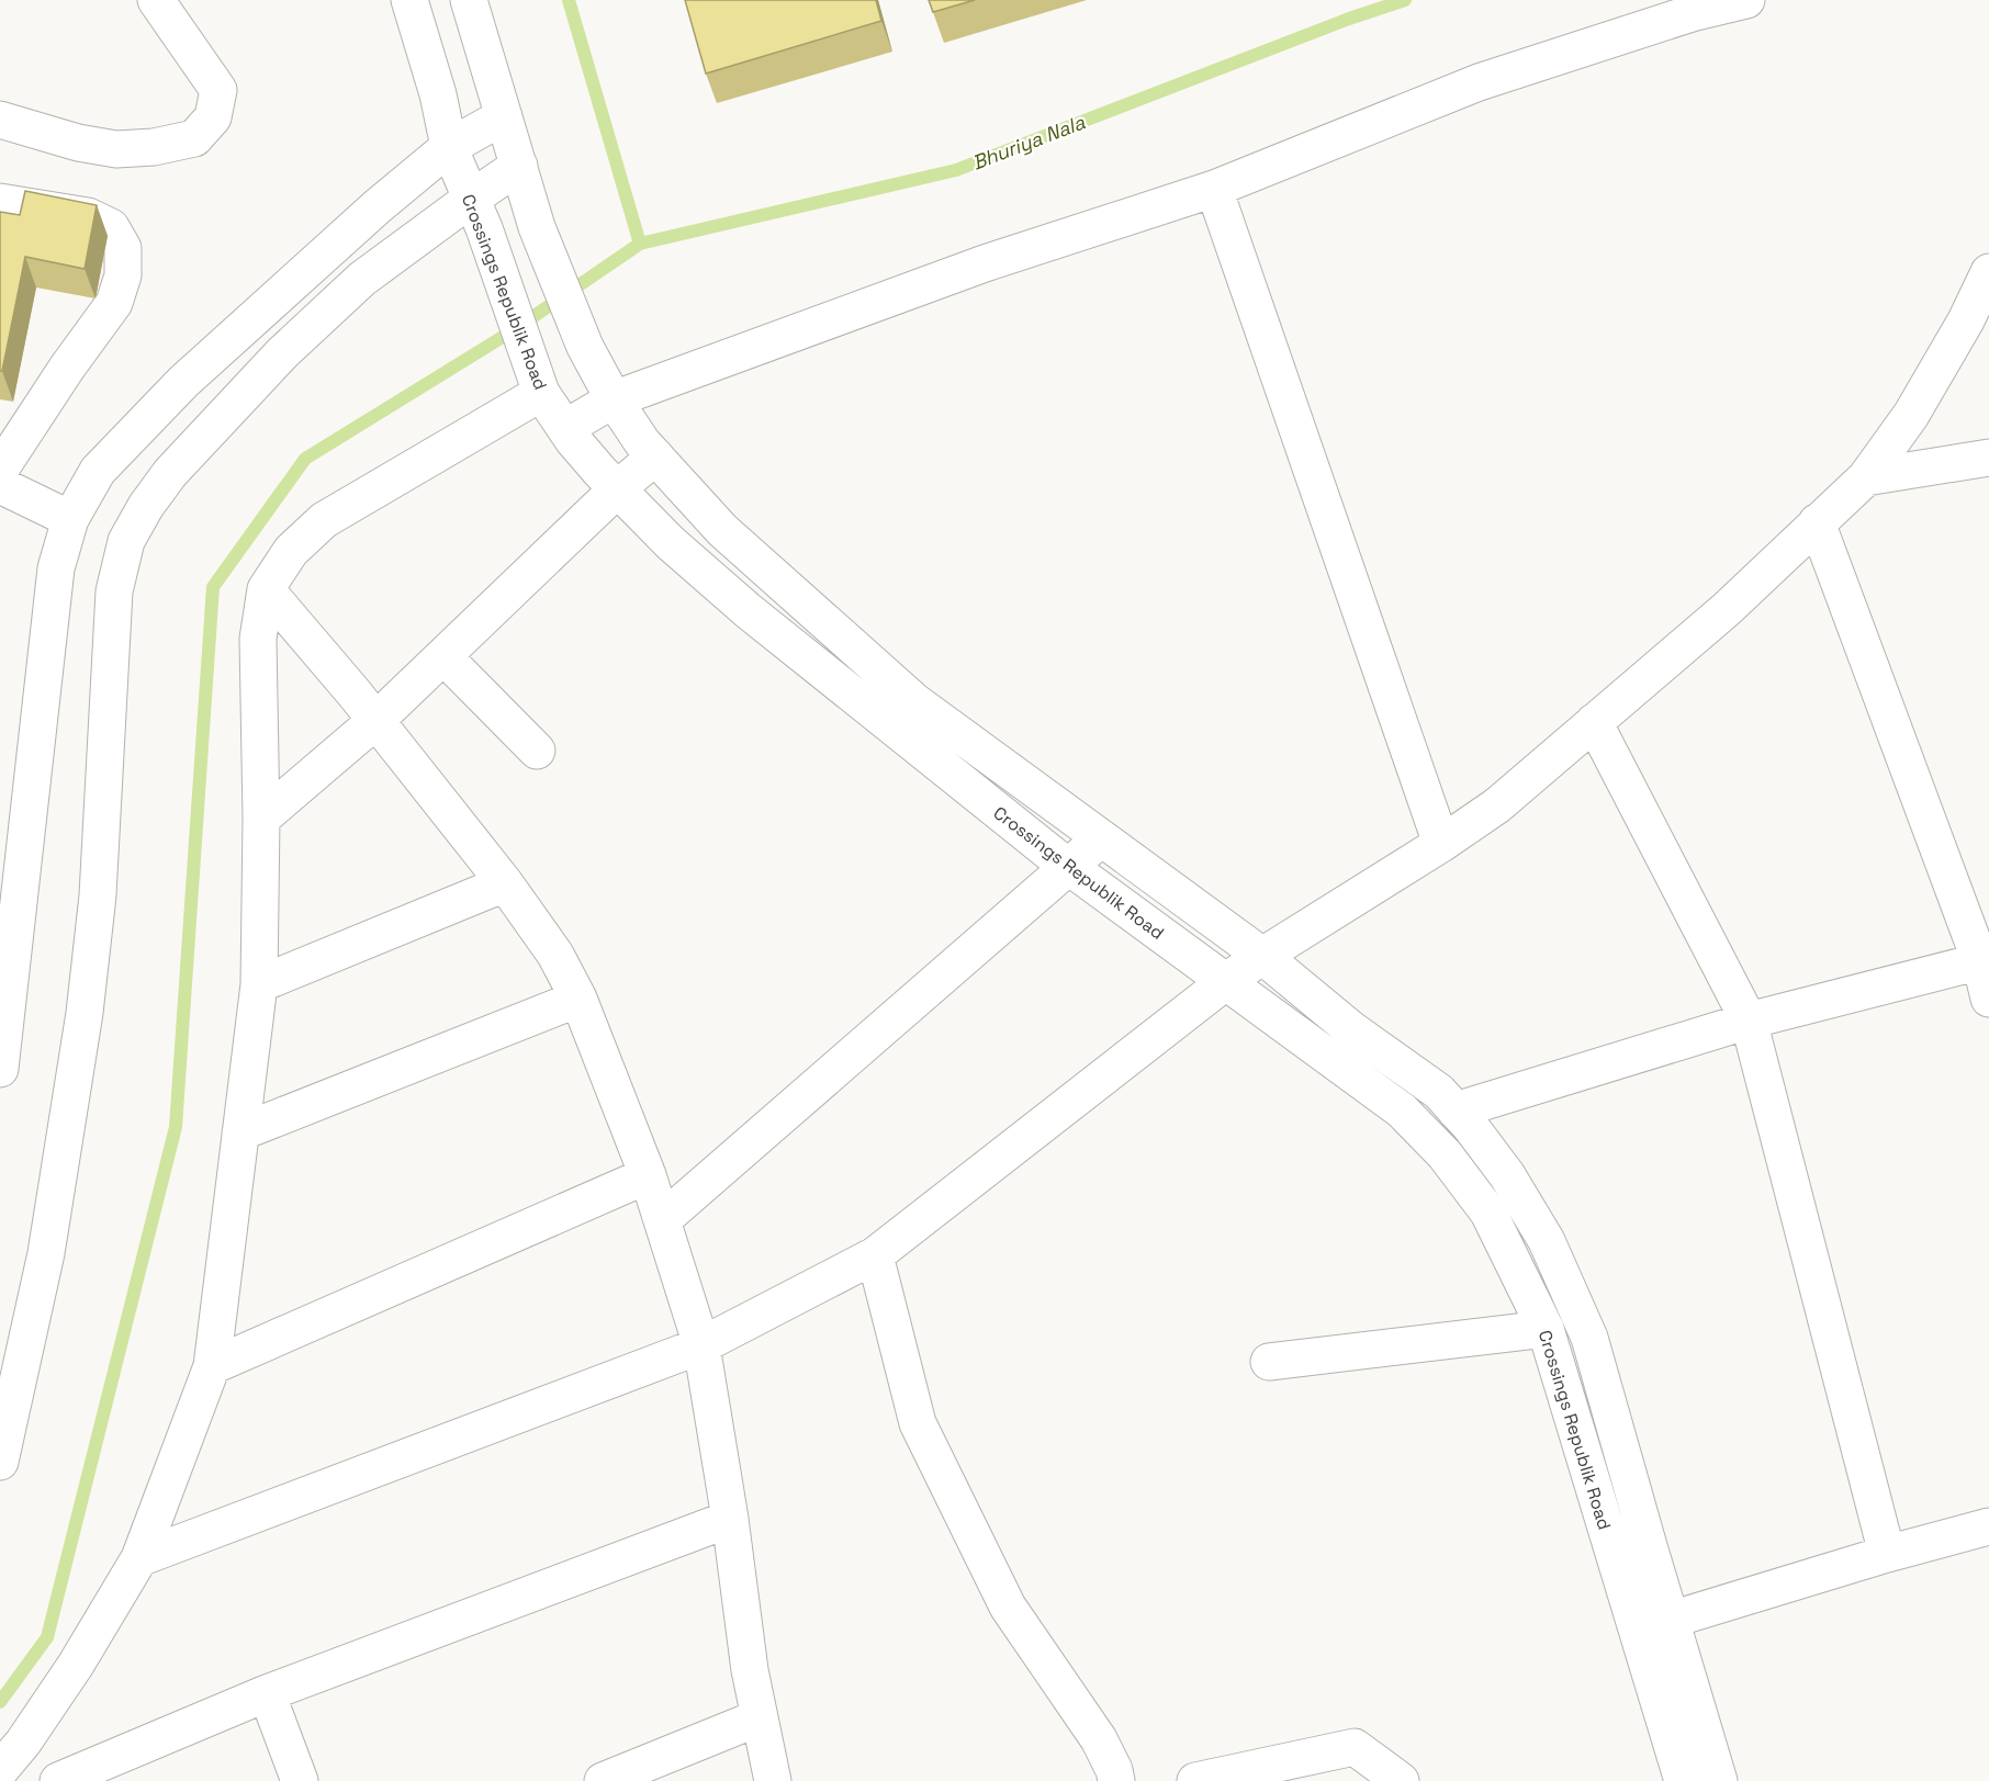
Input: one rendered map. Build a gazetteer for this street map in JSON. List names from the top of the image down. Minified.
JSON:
{"streets":{"street":["Crossings Republik Road"]},"water":["Bhuriya Nala"]}
